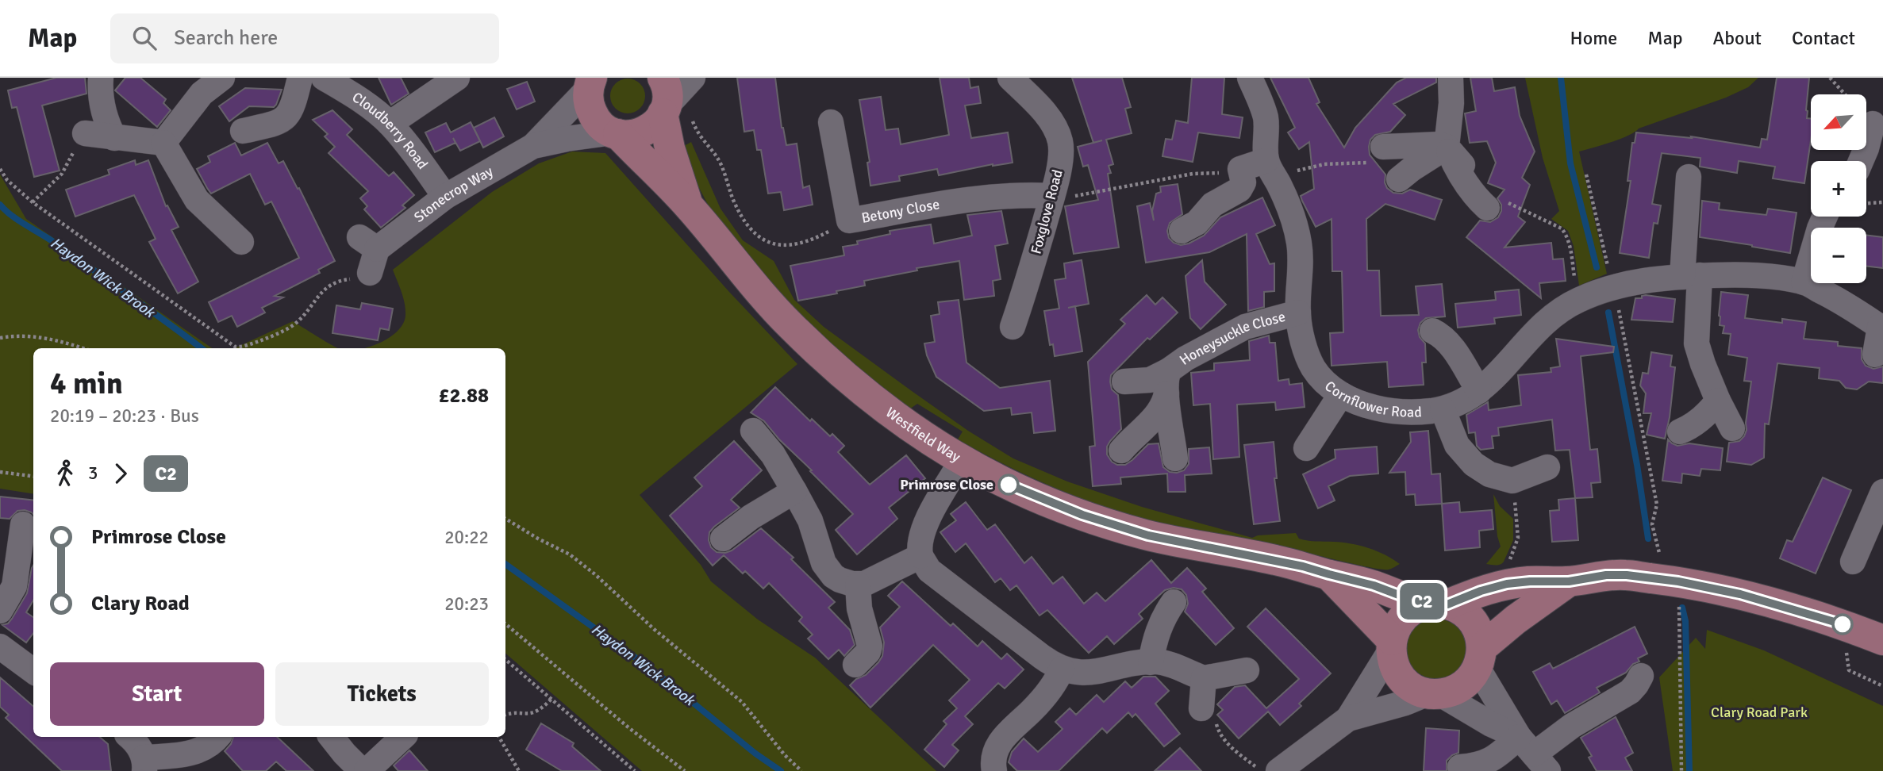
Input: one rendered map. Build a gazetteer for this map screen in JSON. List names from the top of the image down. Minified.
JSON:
{"streets":{"main road":["Westfield Way"],"street":["Cloudberry Road","Stonecrop Way","Betony Close","Foxglove Road","Honeysuckle Close","Cornflower Road"]},"crossings":[["Cloudberry Road","Stonecrop Way"],["Stonecrop Way","Westfield Way"],["Betony Close","Foxglove Road"],["Honeysuckle Close","Cornflower Road"]],"water":["Haydon Wick Brook"],"parks":["Clary Road Park"],"places":["Primrose Close"],"lines":["bus line C2"],"north":"bottom left","page":{"header":"Map","search":"Search here","nav":["Home","Map","About","Contact"],"on_map":"C2","map_buttons":["+","−"],"heading":["4 min","20:19 – 20:23 · Bus","£2.88"],"legs":["3","C2"],"list":[{"name":"Primrose Close","value":"20:22"},{"name":"Clary Road","value":"20:23"}],"buttons":["Start","Tickets"]}}
